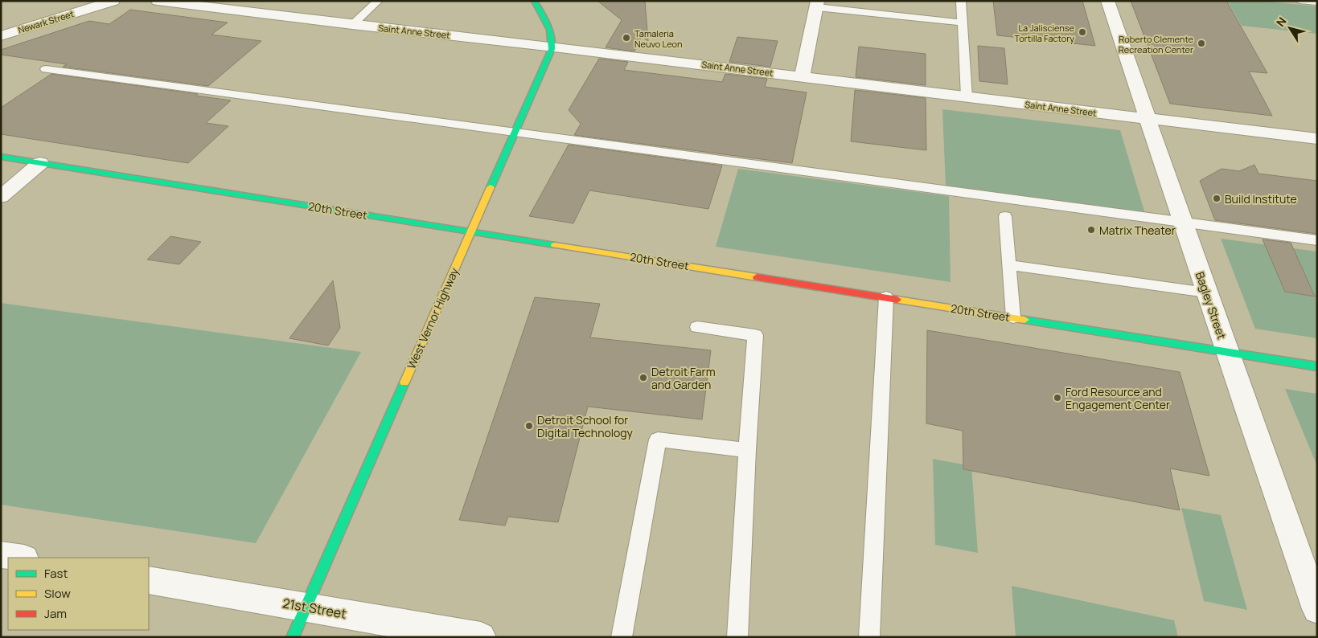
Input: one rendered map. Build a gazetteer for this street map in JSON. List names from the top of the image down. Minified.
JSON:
{"streets":{"street":["Newark Street","Saint Anne Street","20th Street","Bagley Street","West Vernor Highway","21st Street"]},"crossings":[["Saint Anne Street","Bagley Street"],["Saint Anne Street","West Vernor Highway"],["20th Street","Bagley Street"],["20th Street","West Vernor Highway"],["West Vernor Highway","21st Street"]],"places":["La Jalisciense Tortilla Factory","Tamaleria Neuvo Leon","Roberto Clemente Recreation Center","Build Institute","Matrix Theater","Detroit Farm and Garden","Ford Resource and Engagement Center","Detroit School for Digital Technology"],"legend":["Fast","Slow","Jam"],"north":"top left"}
